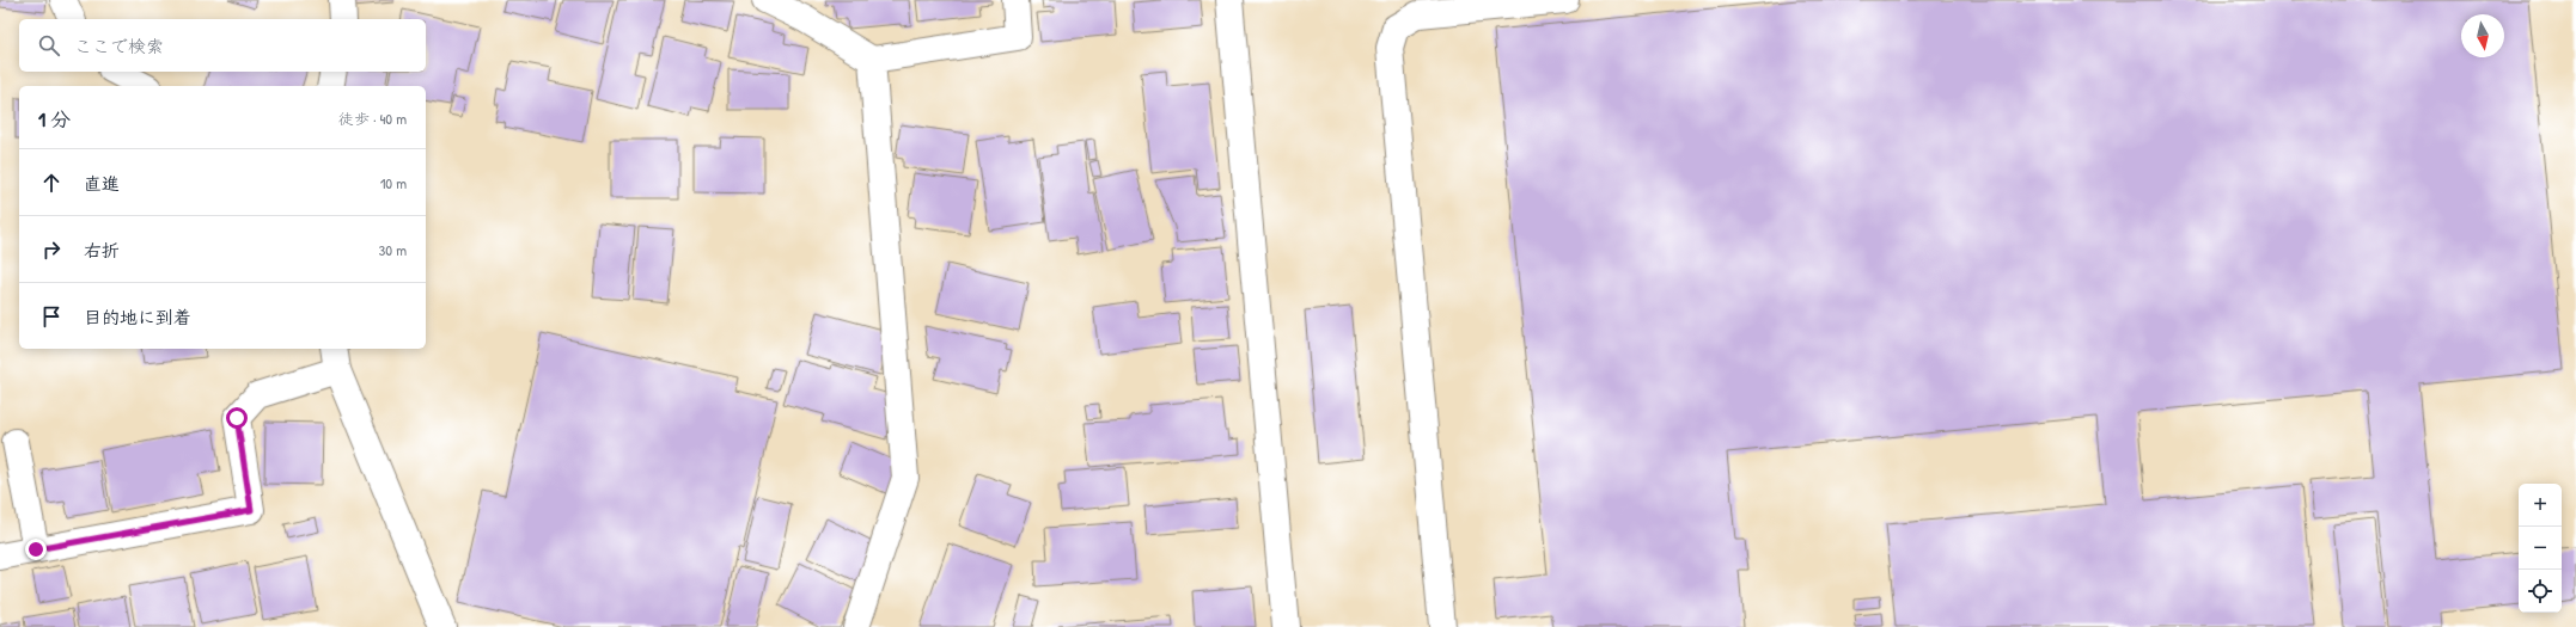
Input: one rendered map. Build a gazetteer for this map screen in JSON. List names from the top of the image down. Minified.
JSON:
{"north":"bottom","page":{"search":"ここで検索","heading":["1 分","徒歩 · 40 m"],"list":[["直進","10 m"],["右折","30 m"],"目的地に到着"],"map_buttons":["+","−"]}}
